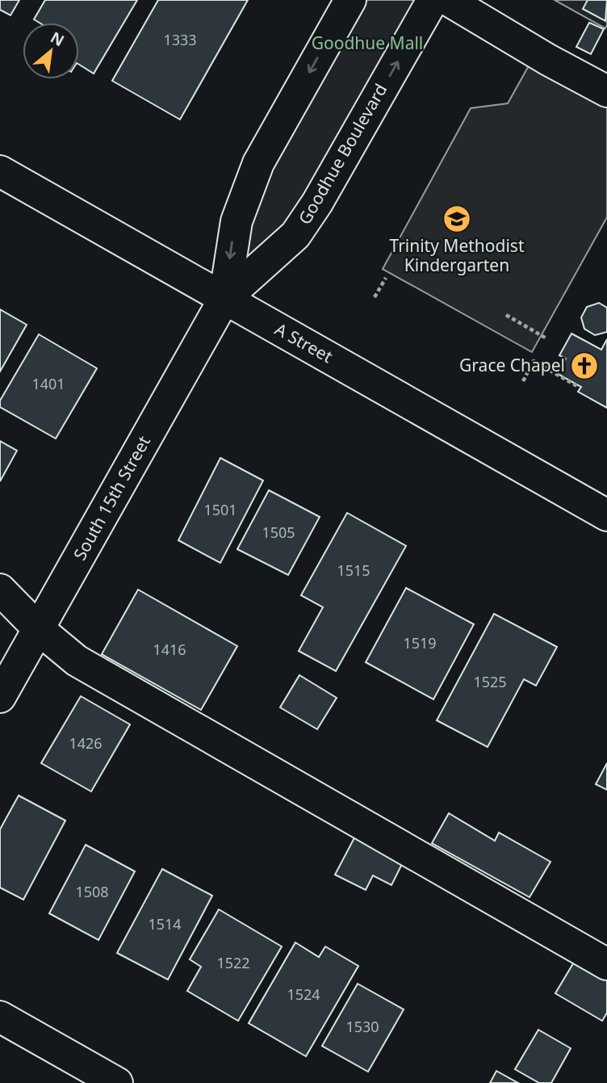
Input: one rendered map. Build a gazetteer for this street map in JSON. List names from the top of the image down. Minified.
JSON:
{"streets":{"street":["Goodhue Boulevard","A Street","South 15th Street"]},"crossings":[["Goodhue Boulevard","A Street"],["Goodhue Boulevard","South 15th Street"],["A Street","South 15th Street"]],"parks":["Goodhue Mall"],"places":{"school or university":["Trinity Methodist Kindergarten"],"church":["Grace Chapel"]},"house_numbers":["1333","1401","1501","1505","1515","1519","1416","1525","1426","1508","1514","1522","1524","1530"],"north":"top right"}
